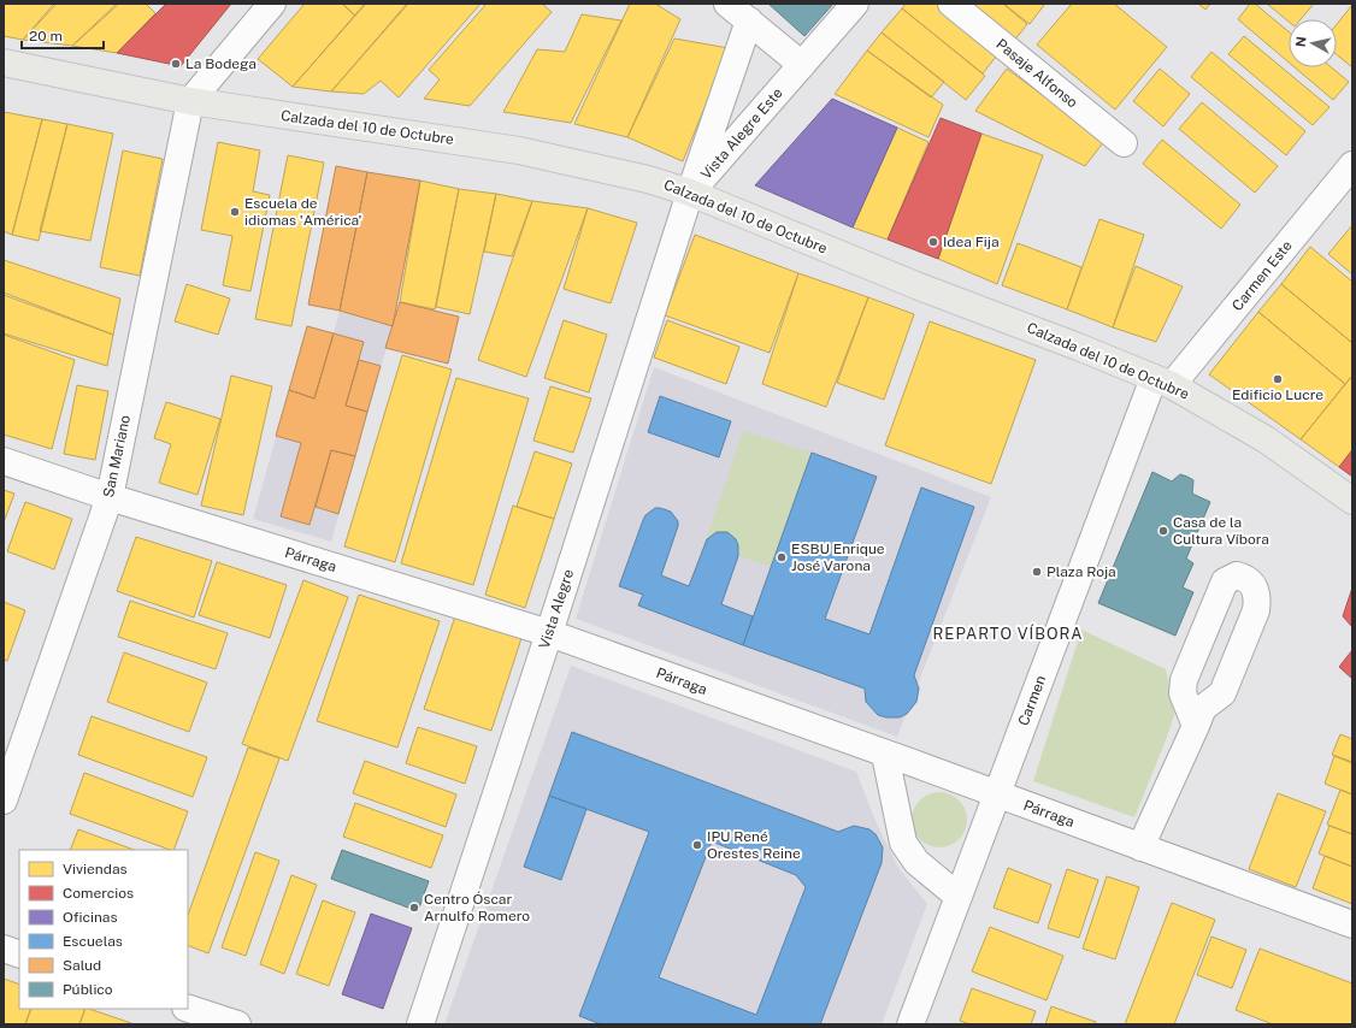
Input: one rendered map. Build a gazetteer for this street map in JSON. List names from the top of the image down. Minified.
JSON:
{"streets":{"main road":["Calzada del 10 de Octubre"],"street":["Pasaje Alfonso","Vista Alegre Este","Carmen Este","San Mariano","Párraga","Vista Alegre","Carmen"]},"crossings":[["Calzada del 10 de Octubre","Vista Alegre Este"],["Calzada del 10 de Octubre","Carmen Este"],["Calzada del 10 de Octubre","San Mariano"],["Calzada del 10 de Octubre","Vista Alegre"],["Calzada del 10 de Octubre","Carmen"],["Vista Alegre Este","Vista Alegre"],["Carmen Este","Carmen"],["San Mariano","Párraga"],["Párraga","Vista Alegre"],["Párraga","Carmen"]],"districts":["REPARTO VÍBORA"],"places":["La Bodega","Escuela de idiomas 'América'","Idea Fija","Edificio Lucre","Casa de la Cultura Víbora","ESBU Enrique José Varona","Plaza Roja","IPU René Orestes Reine","Centro Óscar Arnulfo Romero"],"legend":["Viviendas","Comercios","Oficinas","Escuelas","Salud","Público"],"scale_bar":"20 m","north":"left"}
